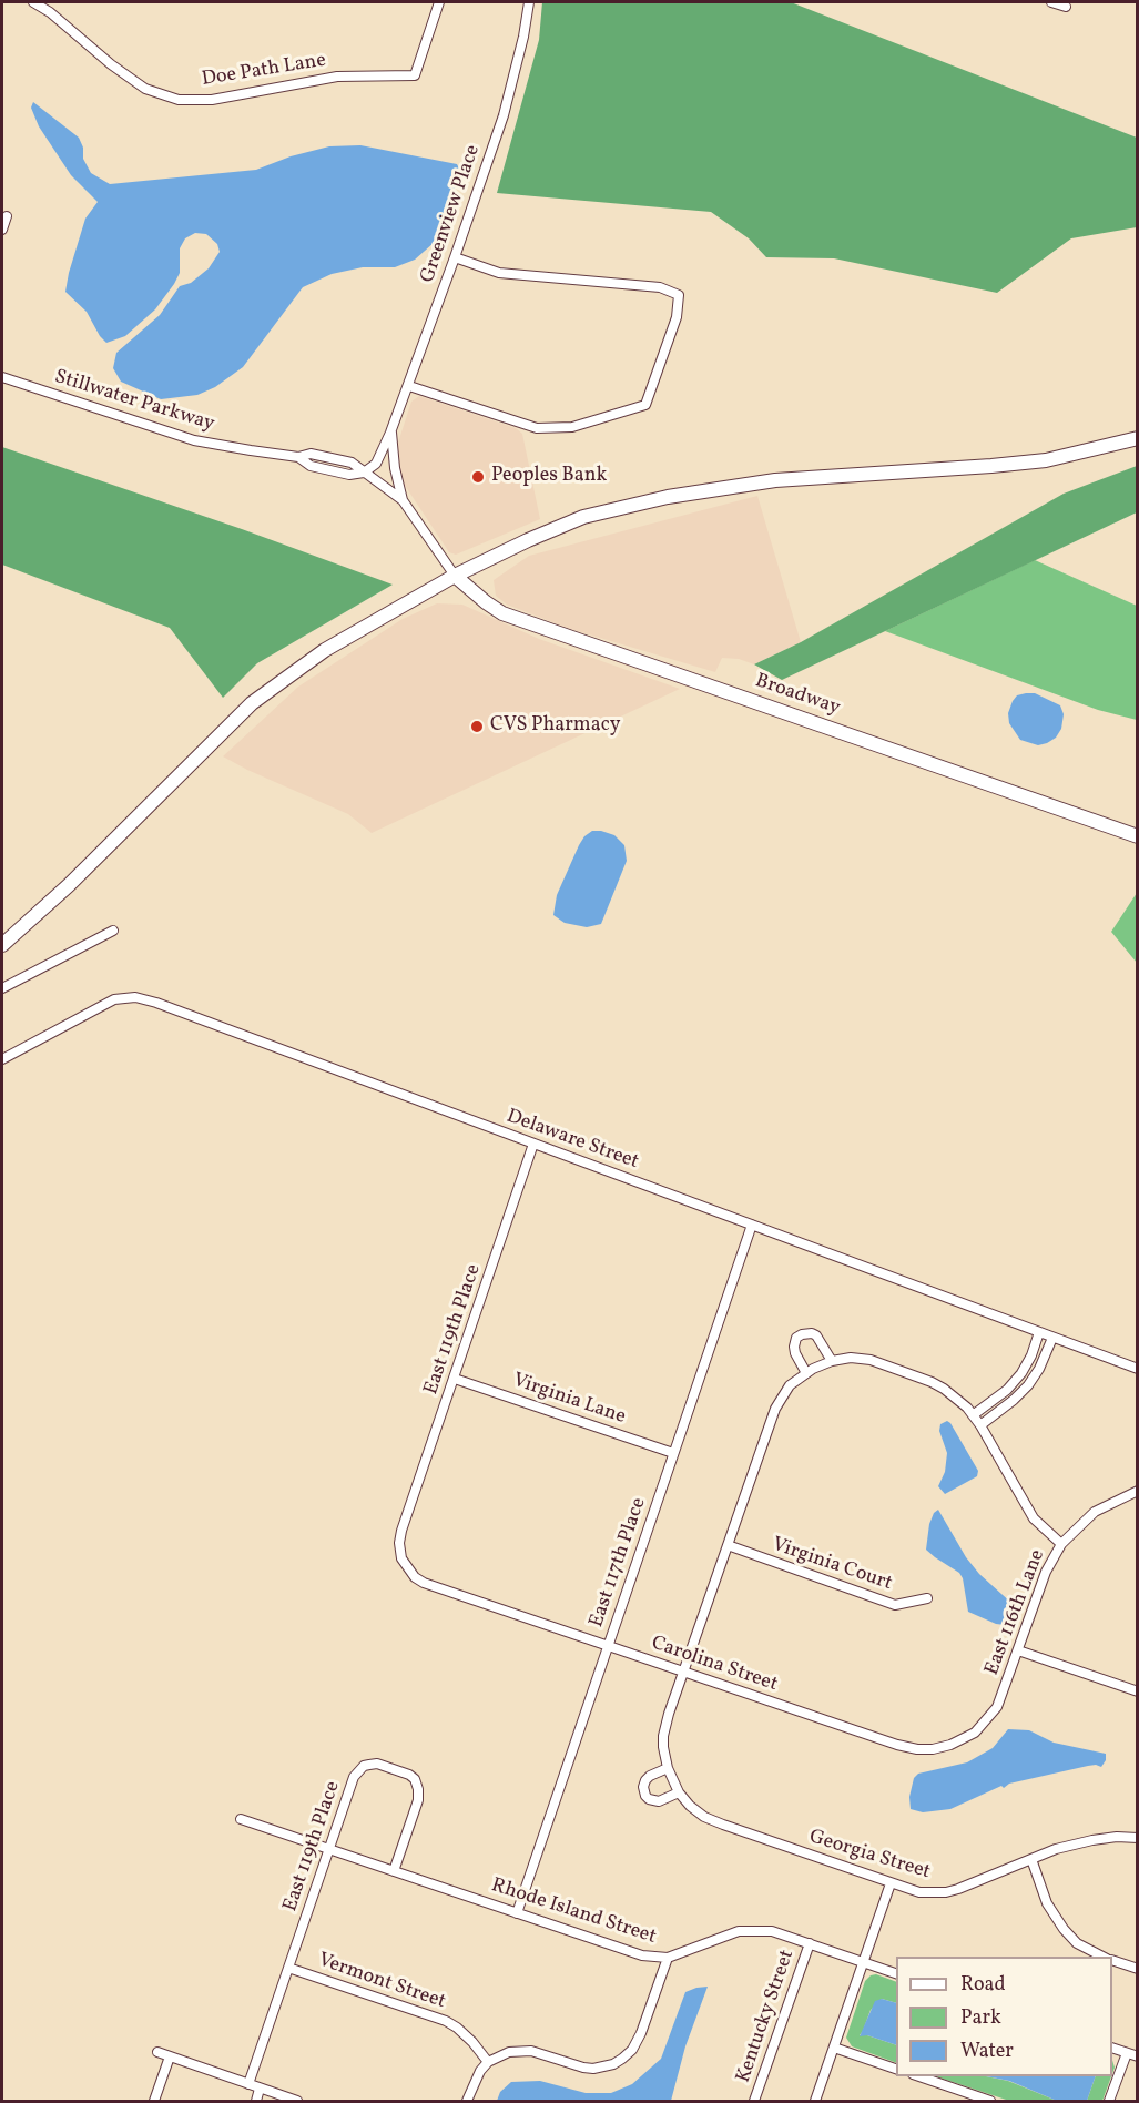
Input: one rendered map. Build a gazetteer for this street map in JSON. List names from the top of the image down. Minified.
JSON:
{"streets":{"main road":["Broadway"],"street":["Doe Path Lane","Greenview Place","Stillwater Parkway","Delaware Street","East 119th Place","Virginia Lane","East 117th Place","Virginia Court","East 116th Lane","Carolina Street","Georgia Street","Rhode Island Street","Vermont Street","Kentucky Street"]},"crossings":[["Greenview Place","Stillwater Parkway"],["Delaware Street","East 119th Place"],["Delaware Street","East 117th Place"],["East 119th Place","Virginia Lane"],["East 119th Place","Carolina Street"],["East 119th Place","Rhode Island Street"],["East 119th Place","Vermont Street"],["Virginia Lane","East 117th Place"],["East 117th Place","Carolina Street"],["East 117th Place","Rhode Island Street"],["East 116th Lane","Carolina Street"],["Carolina Street","Georgia Street"],["Rhode Island Street","Kentucky Street"]],"places":["Peoples Bank","CVS Pharmacy"],"legend":["Road","Park","Water"]}
